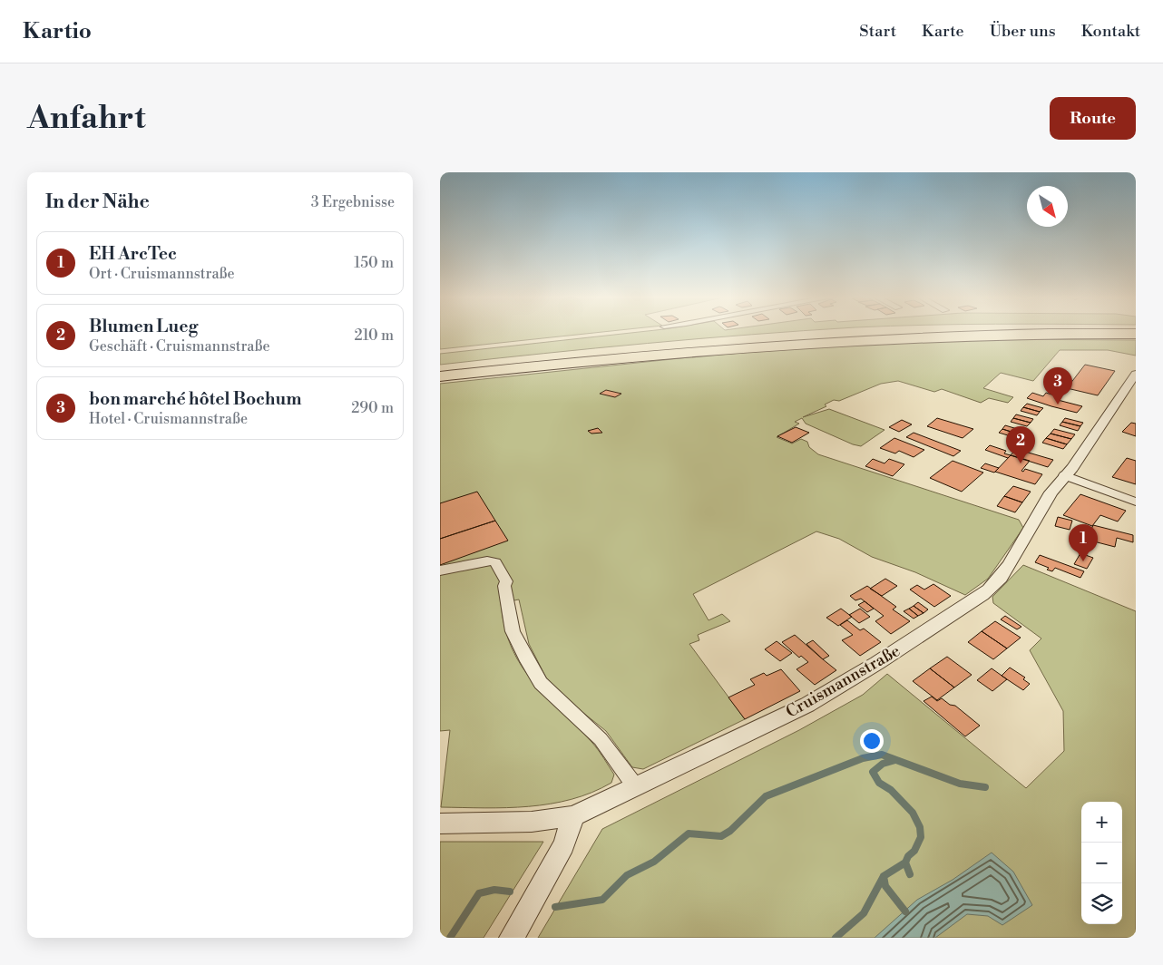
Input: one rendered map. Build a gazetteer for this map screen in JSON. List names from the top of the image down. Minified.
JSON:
{"streets":{"street":["Cruismannstraße"]},"north":"bottom right","page":{"header":"Kartio","nav":["Start","Karte","Über uns","Kontakt"],"buttons":"Route","title":"Anfahrt","heading":["In der Nähe","3 Ergebnisse"],"list":[{"mark":"1","name":"EH ArcTec","note":"Ort · Cruismannstraße","value":"150 m"},{"mark":"2","name":"Blumen Lueg","note":"Geschäft · Cruismannstraße","value":"210 m"},{"mark":"3","name":"bon marché hôtel Bochum","note":"Hotel · Cruismannstraße","value":"290 m"}],"pins":["3","2","1"],"map_buttons":["+","−"]}}
